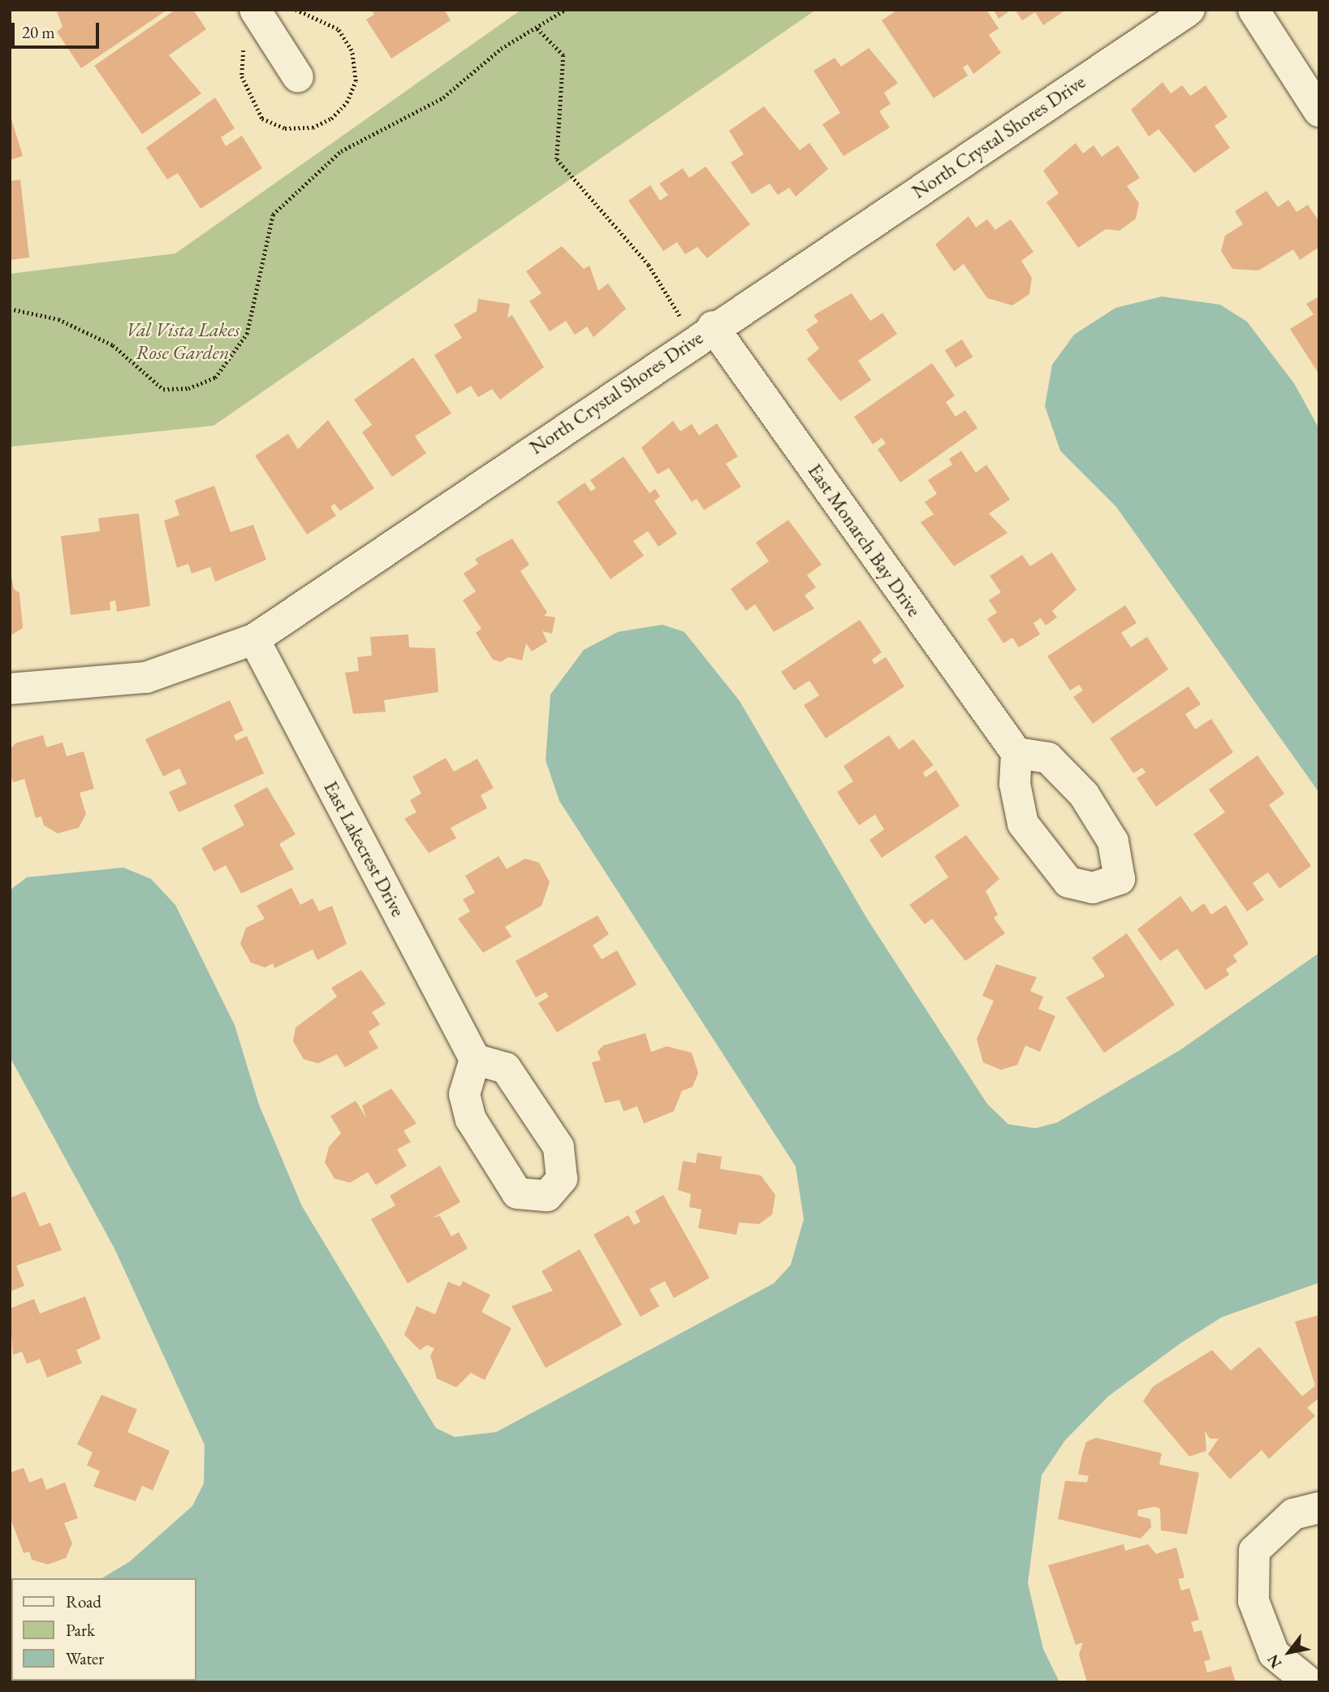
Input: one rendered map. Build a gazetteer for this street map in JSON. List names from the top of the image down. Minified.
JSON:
{"streets":{"street":["North Crystal Shores Drive","East Monarch Bay Drive","East Lakecrest Drive"]},"crossings":[["North Crystal Shores Drive","East Monarch Bay Drive"],["North Crystal Shores Drive","East Lakecrest Drive"]],"parks":["Val Vista Lakes Rose Garden"],"legend":["Road","Park","Water"],"scale_bar":"20 m","north":"bottom left"}
